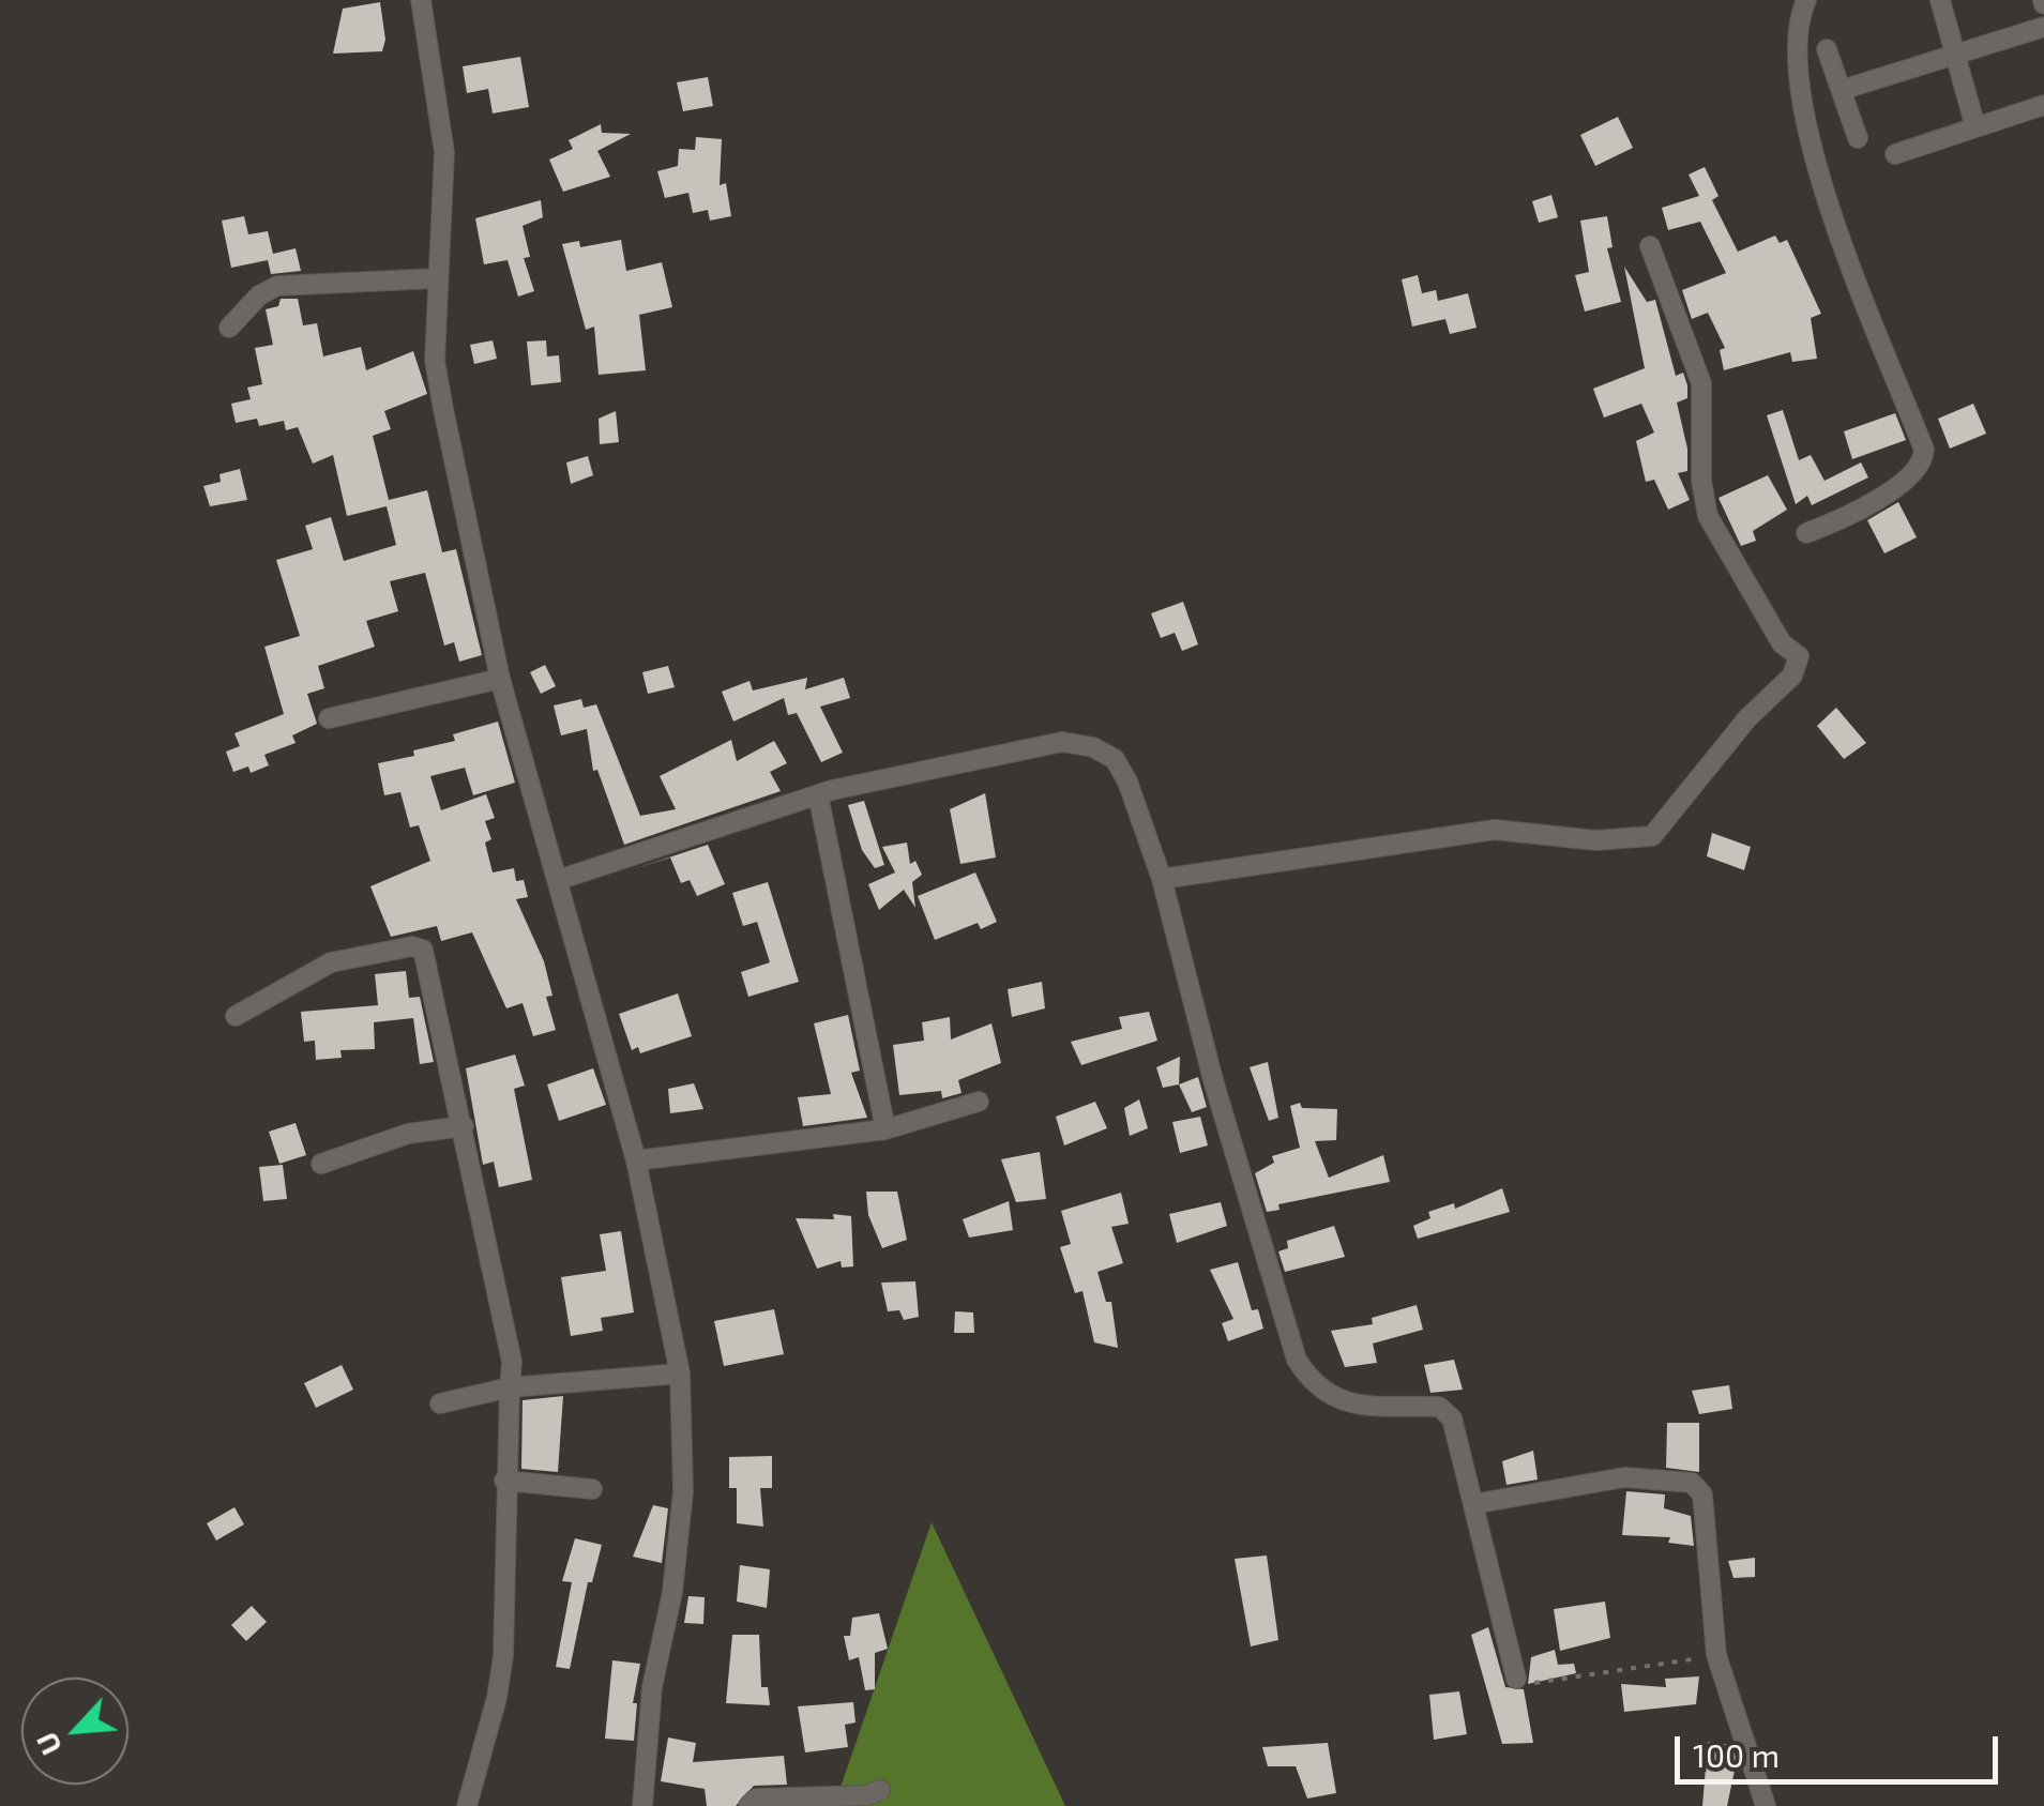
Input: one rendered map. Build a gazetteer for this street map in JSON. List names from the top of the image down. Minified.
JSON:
{"scale_bar":"100 m","north":"bottom left"}
